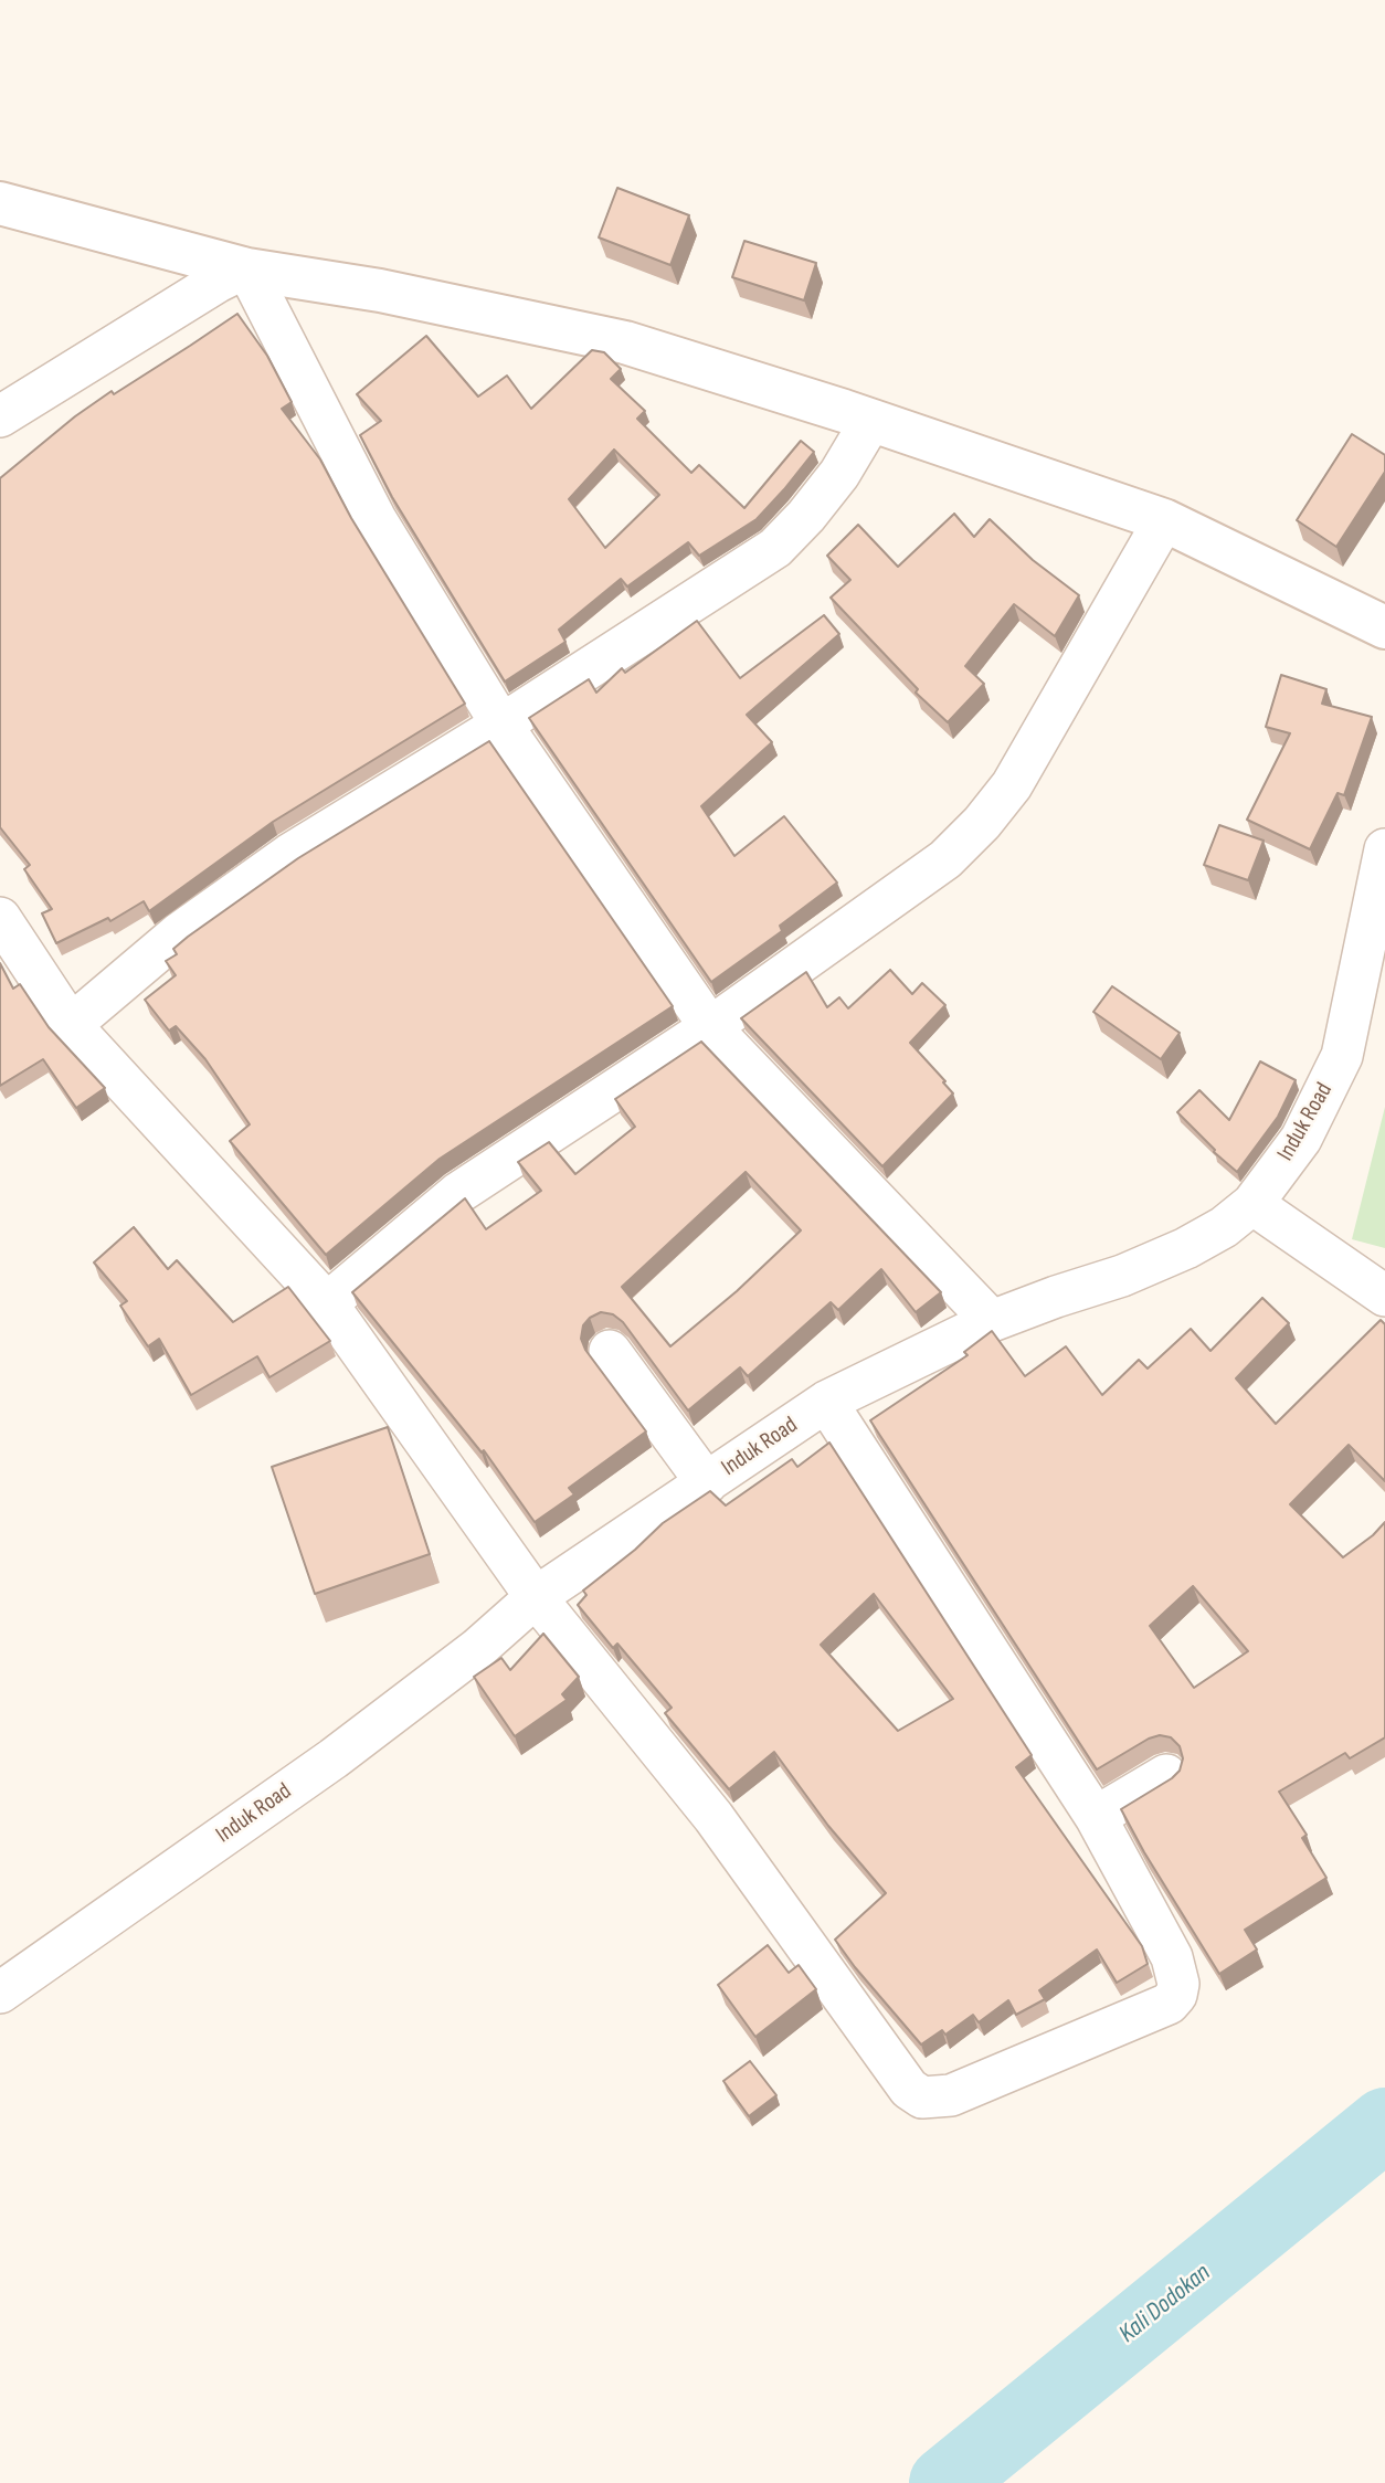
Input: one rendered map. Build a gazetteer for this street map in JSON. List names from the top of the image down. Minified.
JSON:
{"streets":{"street":["Induk Road"]},"water":["Kali Dodokan"]}
